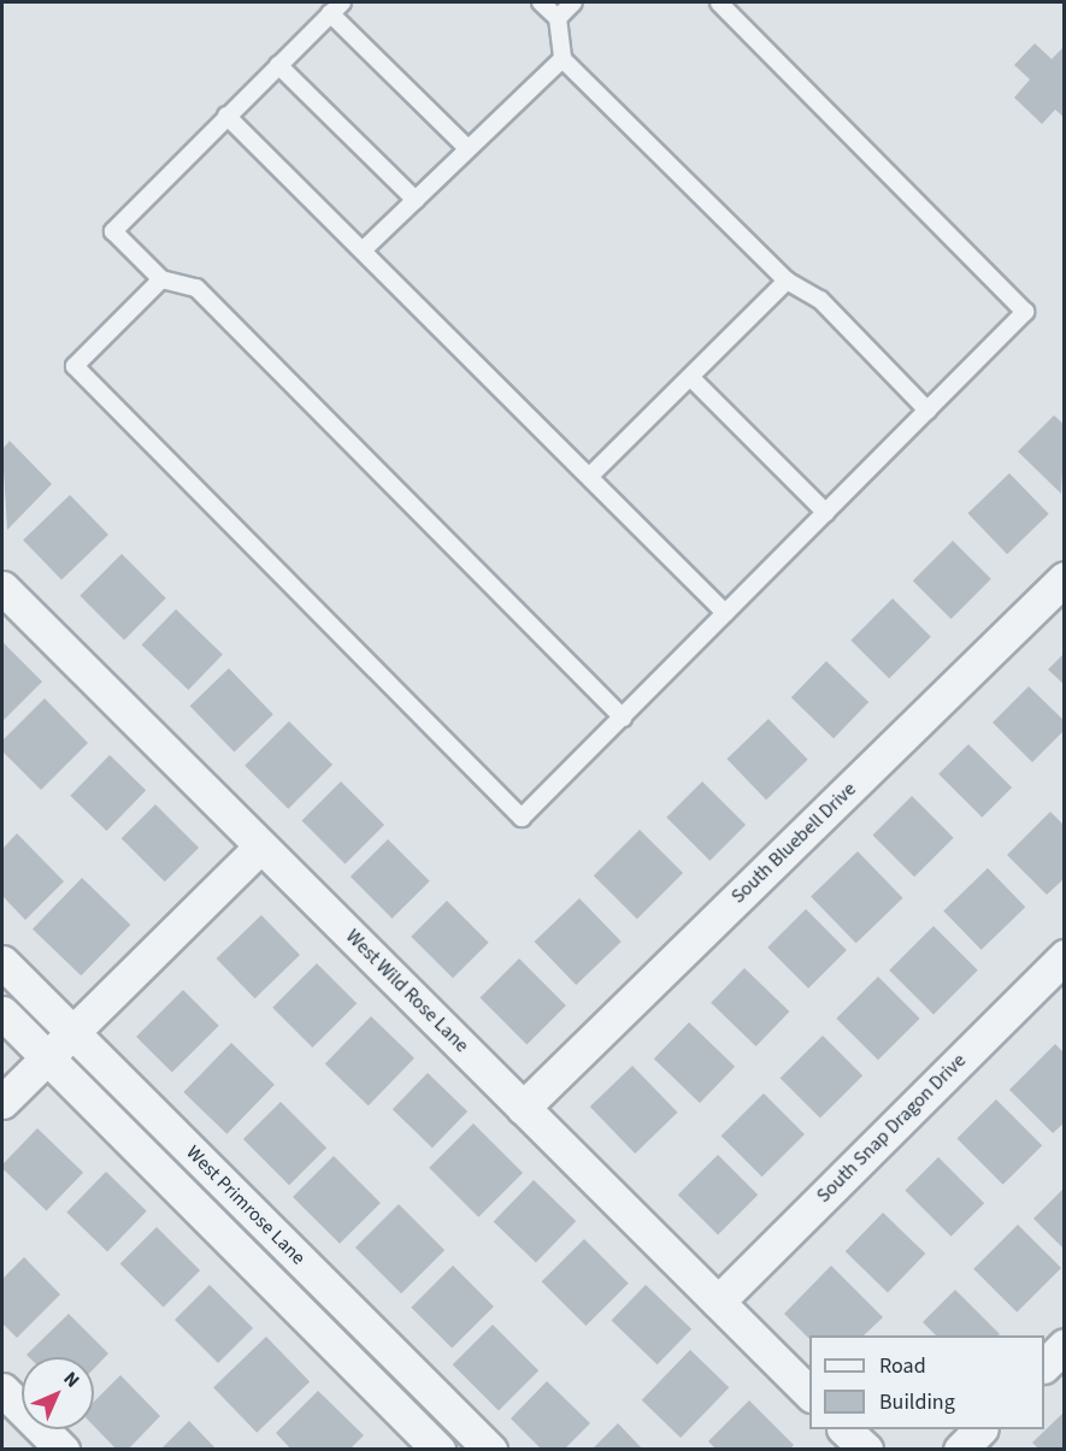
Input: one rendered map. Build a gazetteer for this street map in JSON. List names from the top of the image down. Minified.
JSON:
{"streets":{"street":["South Bluebell Drive","West Wild Rose Lane","South Snap Dragon Drive","West Primrose Lane"]},"crossings":[["South Bluebell Drive","West Wild Rose Lane"],["West Wild Rose Lane","South Snap Dragon Drive"]],"legend":["Road","Building"],"north":"top right"}
